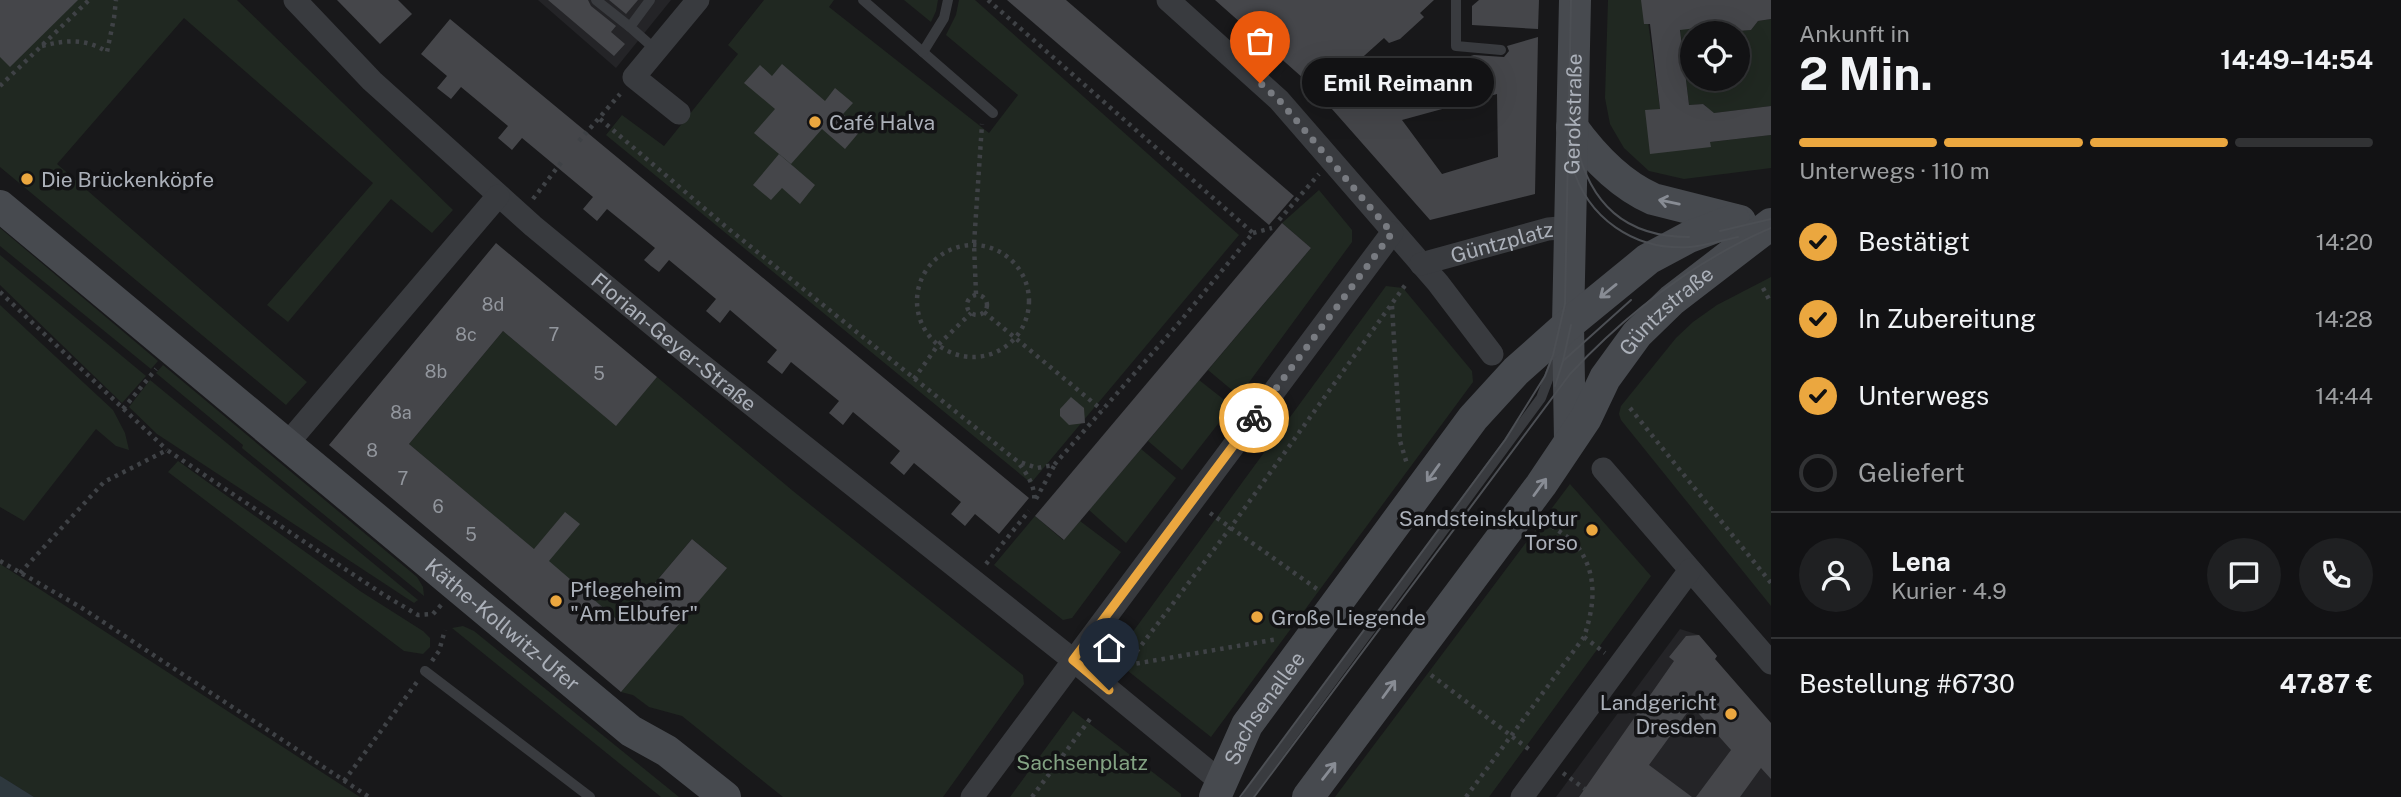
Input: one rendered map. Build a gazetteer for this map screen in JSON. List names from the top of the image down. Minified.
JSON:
{"streets":{"main road":["Gerokstraße","Güntzplatz","Güntzstraße","Käthe-Kollwitz-Ufer","Sachsenallee"],"street":["Florian-Geyer-Straße"]},"crossings":[["Gerokstraße","Güntzplatz"],["Gerokstraße","Güntzstraße"],["Güntzplatz","Güntzstraße"]],"one_way":["Güntzstraße"],"parks":["Sachsenplatz"],"places":["Emil Reimann","Café Halva","Die Brückenköpfe","Sandsteinskulptur Torso","Pflegeheim \"Am Elbufer\"","Große Liegende","Landgericht Dresden"],"house_numbers":["8d","8c","7","8b","5","8a","8","7","6","5"],"page":{"heading":["2 Min.","Ankunft in","14:49–14:54"],"panel":["Lena","Kurier · 4.9","Bestellung #6730","47.87 €"],"bubble":"Emil Reimann","bar":"Unterwegs · 110 m","list":[["Bestätigt","14:20"],["In Zubereitung","14:28"],["Unterwegs","14:44"],"Geliefert"]}}
